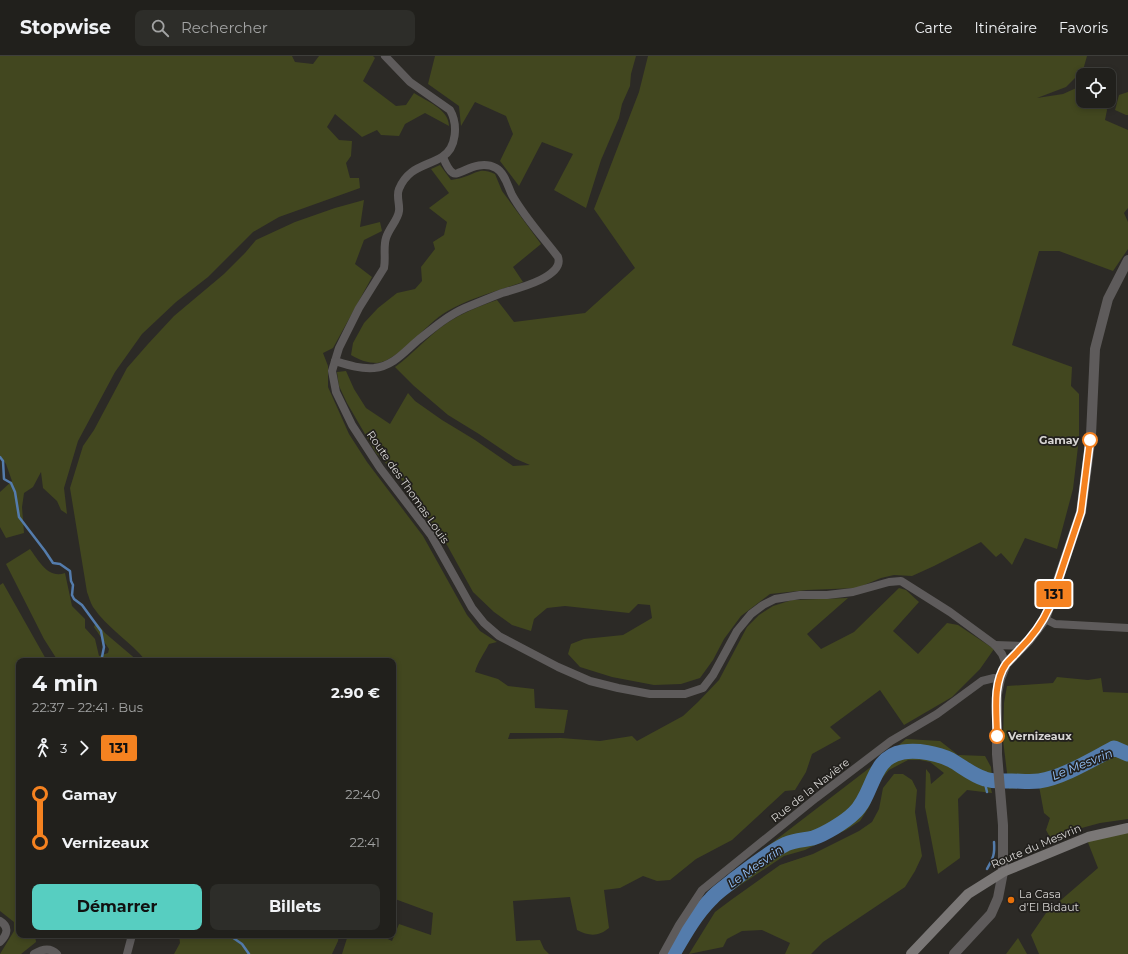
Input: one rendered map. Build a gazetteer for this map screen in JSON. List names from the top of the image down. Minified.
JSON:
{"streets":{"main road":["Route du Mesvrin"],"street":["Route des Thomas Louis","Rue de la Navière"]},"water":["Le Mesvrin"],"places":["Gamay","Vernizeaux","La Casa d’El Bidaut"],"lines":["bus line 131"],"page":{"header":"Stopwise","search":"Rechercher","nav":["Carte","Itinéraire","Favoris"],"on_map":"131","heading":["4 min","22:37 – 22:41 · Bus","2.90 €"],"legs":["3","131"],"list":[{"name":"Gamay","value":"22:40"},{"name":"Vernizeaux","value":"22:41"}],"buttons":["Démarrer","Billets"]}}
